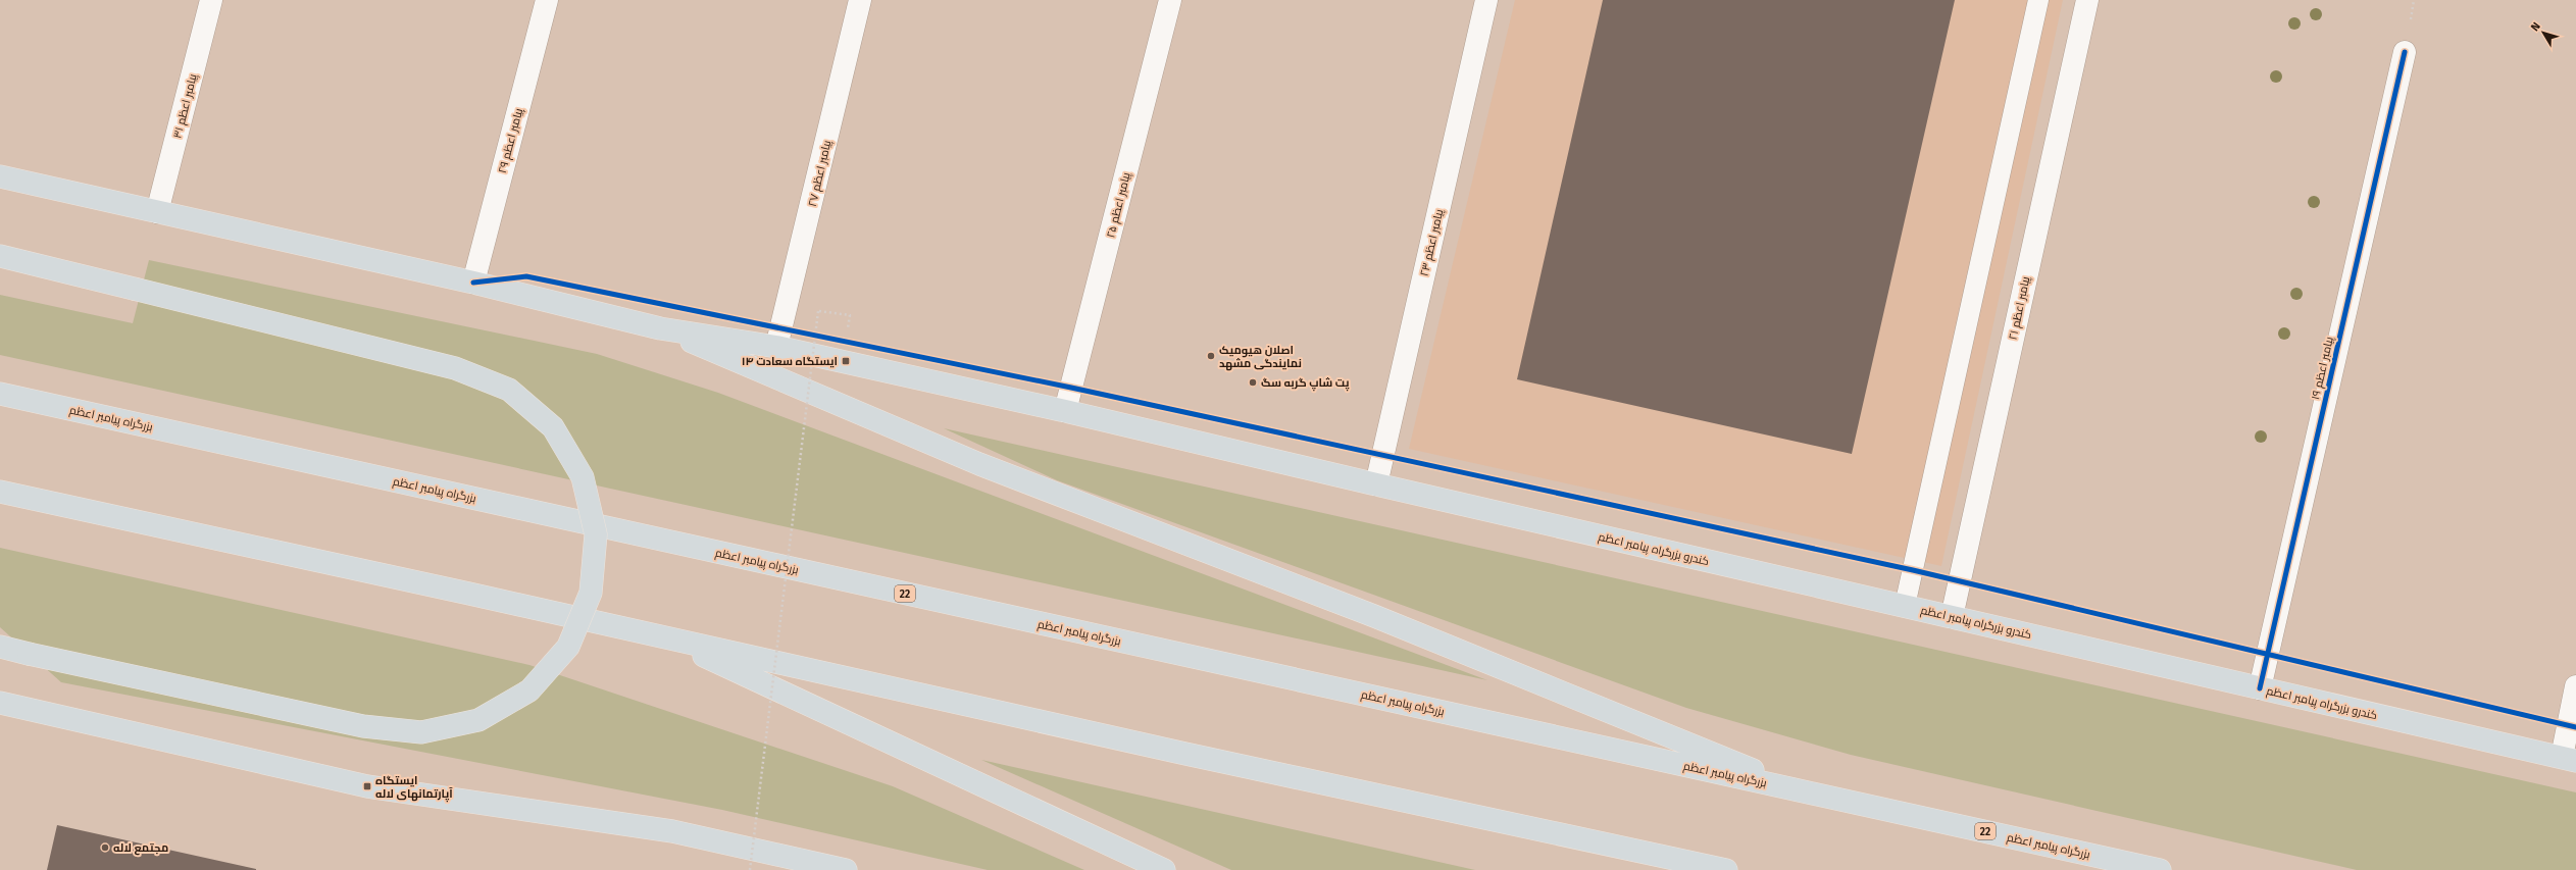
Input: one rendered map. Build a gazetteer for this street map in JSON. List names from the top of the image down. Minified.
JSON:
{"streets":{"highway":["بزرگراه پیامبر اعظم","کندرو بزرگراه پیامبر اعظم","22"],"street":["پیامبر اعظم ۳۱","پیامبر اعظم ۲۹","پیامبر اعظم ۲۷","پیامبر اعظم ۲۵","پیامبر اعظم ۲۳","پیامبر اعظم ۲۱","پیامبر اعظم ۱۹"]},"crossings":[["پیامبر اعظم ۲۷","کندرو بزرگراه پیامبر اعظم"],["پیامبر اعظم ۲۵","کندرو بزرگراه پیامبر اعظم"],["پیامبر اعظم ۲۳","کندرو بزرگراه پیامبر اعظم"],["پیامبر اعظم ۲۱","کندرو بزرگراه پیامبر اعظم"],["پیامبر اعظم ۱۹","کندرو بزرگراه پیامبر اعظم"]],"places":{"other":["اصلان هیومیک نمایندگی مشهد","پت شاپ گربه سگ","مجتمع لاله"],"transit":["ایستگاه سعادت ۱۴","ایستگاه آپارتمانهای لاله"]},"north":"top left"}
